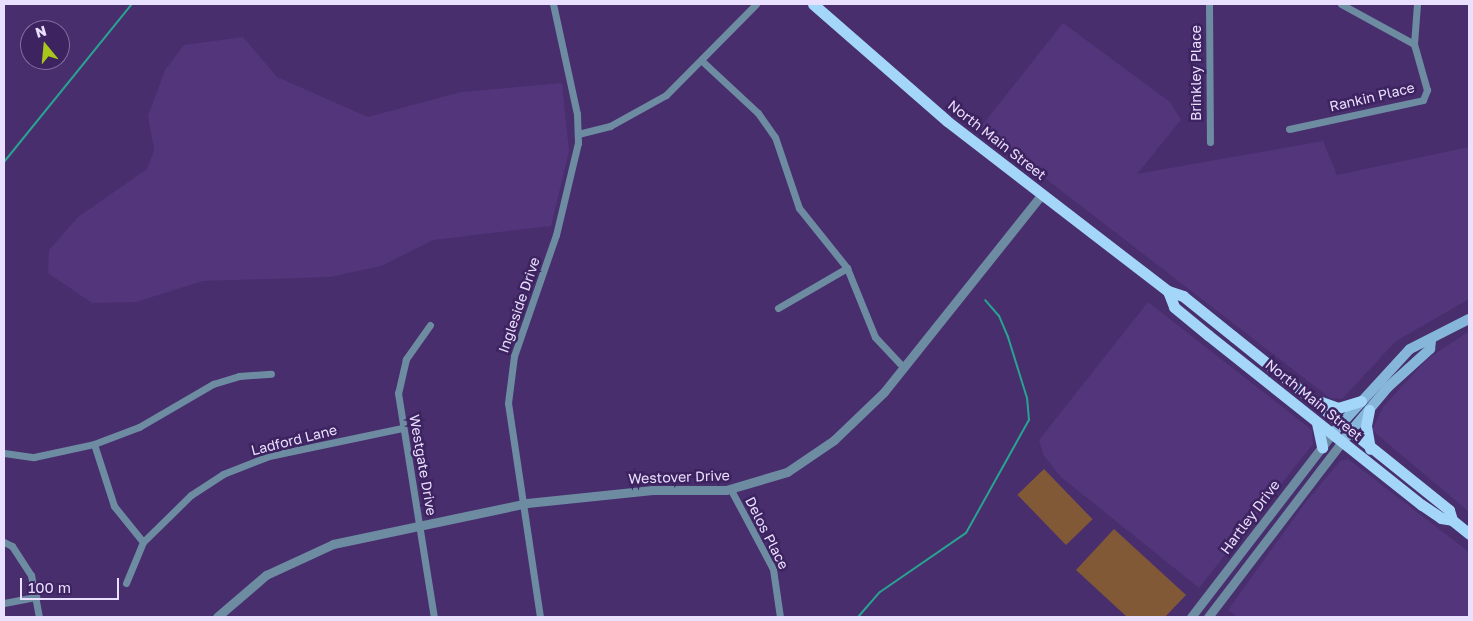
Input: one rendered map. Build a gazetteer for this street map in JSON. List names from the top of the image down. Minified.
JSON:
{"streets":{"main road":["North Main Street"],"street":["Brinkley Place","Rankin Place","Ingleside Drive","Ladford Lane","Westgate Drive","Westover Drive","Hartley Drive","Delos Place"]},"crossings":[["North Main Street","Westover Drive"],["North Main Street","Hartley Drive"],["Ingleside Drive","Westover Drive"],["Ladford Lane","Westgate Drive"],["Westgate Drive","Westover Drive"],["Westover Drive","Delos Place"]],"scale_bar":"100 m","north":"top"}
